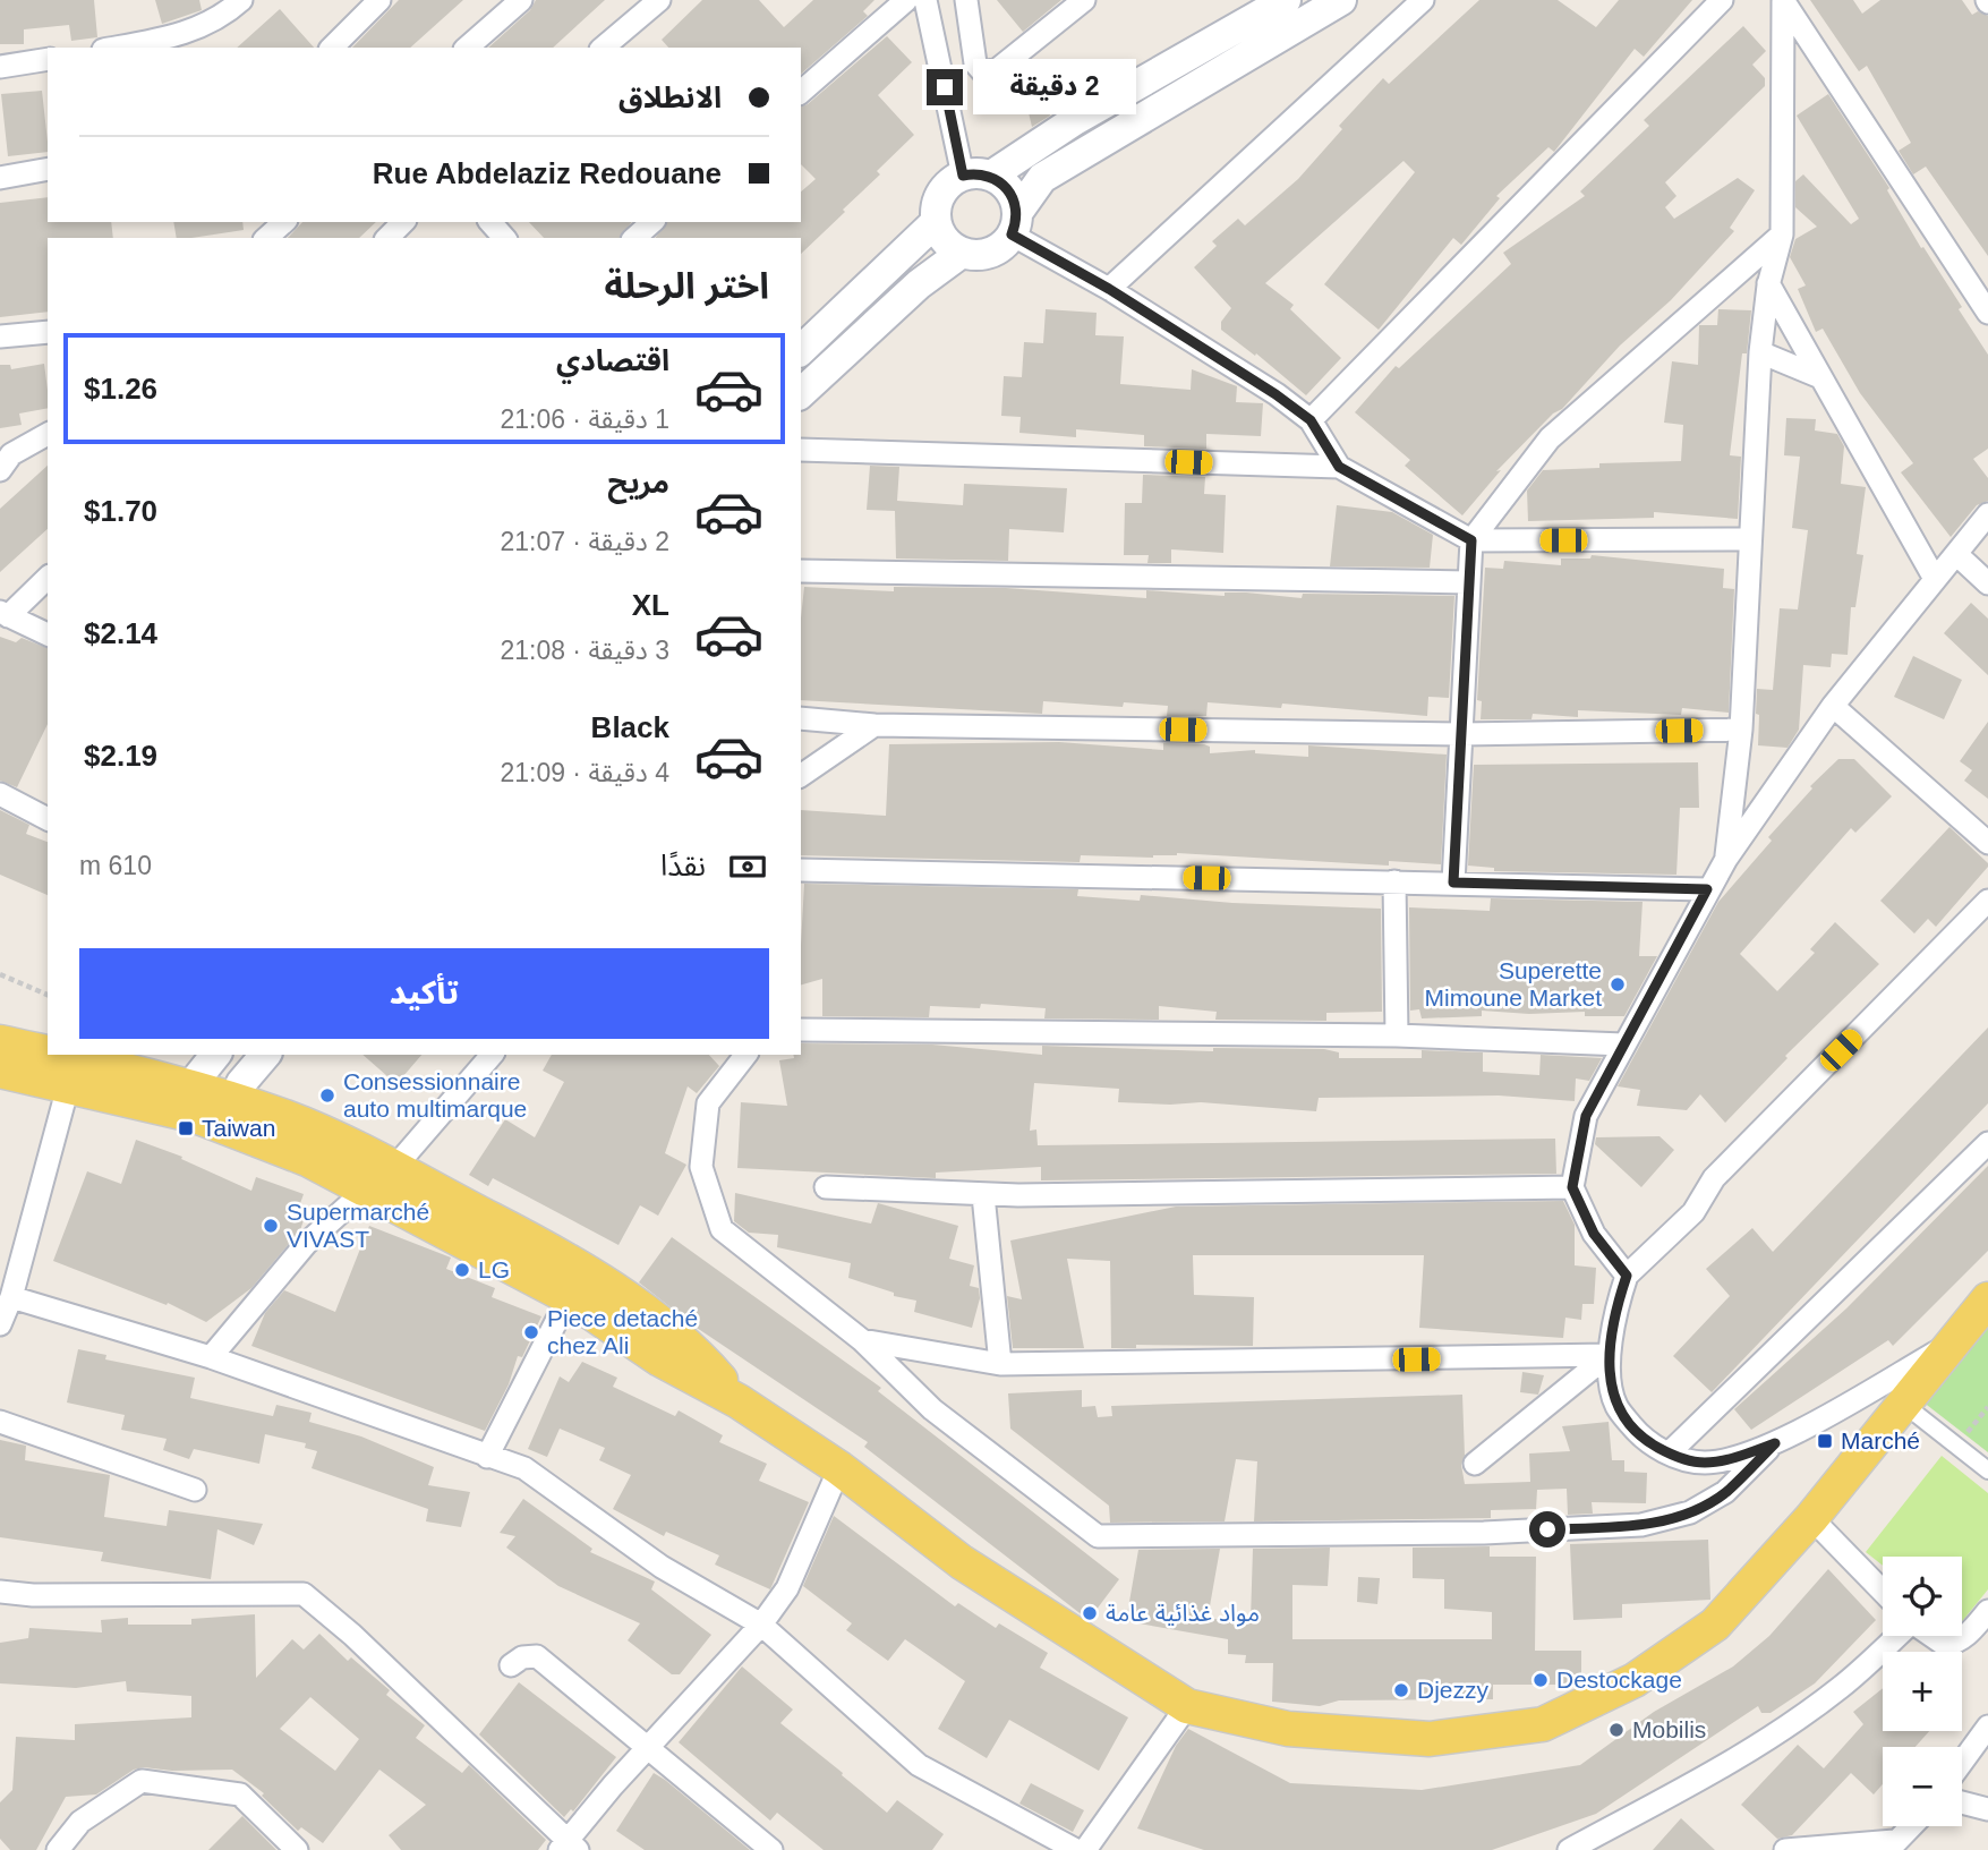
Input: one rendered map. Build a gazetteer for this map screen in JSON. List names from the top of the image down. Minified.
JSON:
{"places":{"other":["Superette Mimoune Market","Consessionnaire auto multimarque","Supermarché VIVAST","LG","Piece detaché chez Ali","مواد غذائية عامة","Destockage","Djezzy","Mobilis"],"transit":["Taiwan","Marché"]},"page":{"banner":["الانطلاق","Rue Abdelaziz Redouane"],"bubble":"2 دقيقة","heading":"اختر الرحلة","list":[{"name":"اقتصادي","note":"1 دقيقة · 21:06","value":"$1.26"},{"name":"مريح","note":"2 دقيقة · 21:07","value":"$1.70"},{"name":"XL","note":"3 دقيقة · 21:08","value":"$2.14"},{"name":"Black","note":"4 دقيقة · 21:09","value":"$2.19"}],"pay":["نقدًا","610 m"],"buttons":"تأكيد","map_buttons":["+","−"]}}
